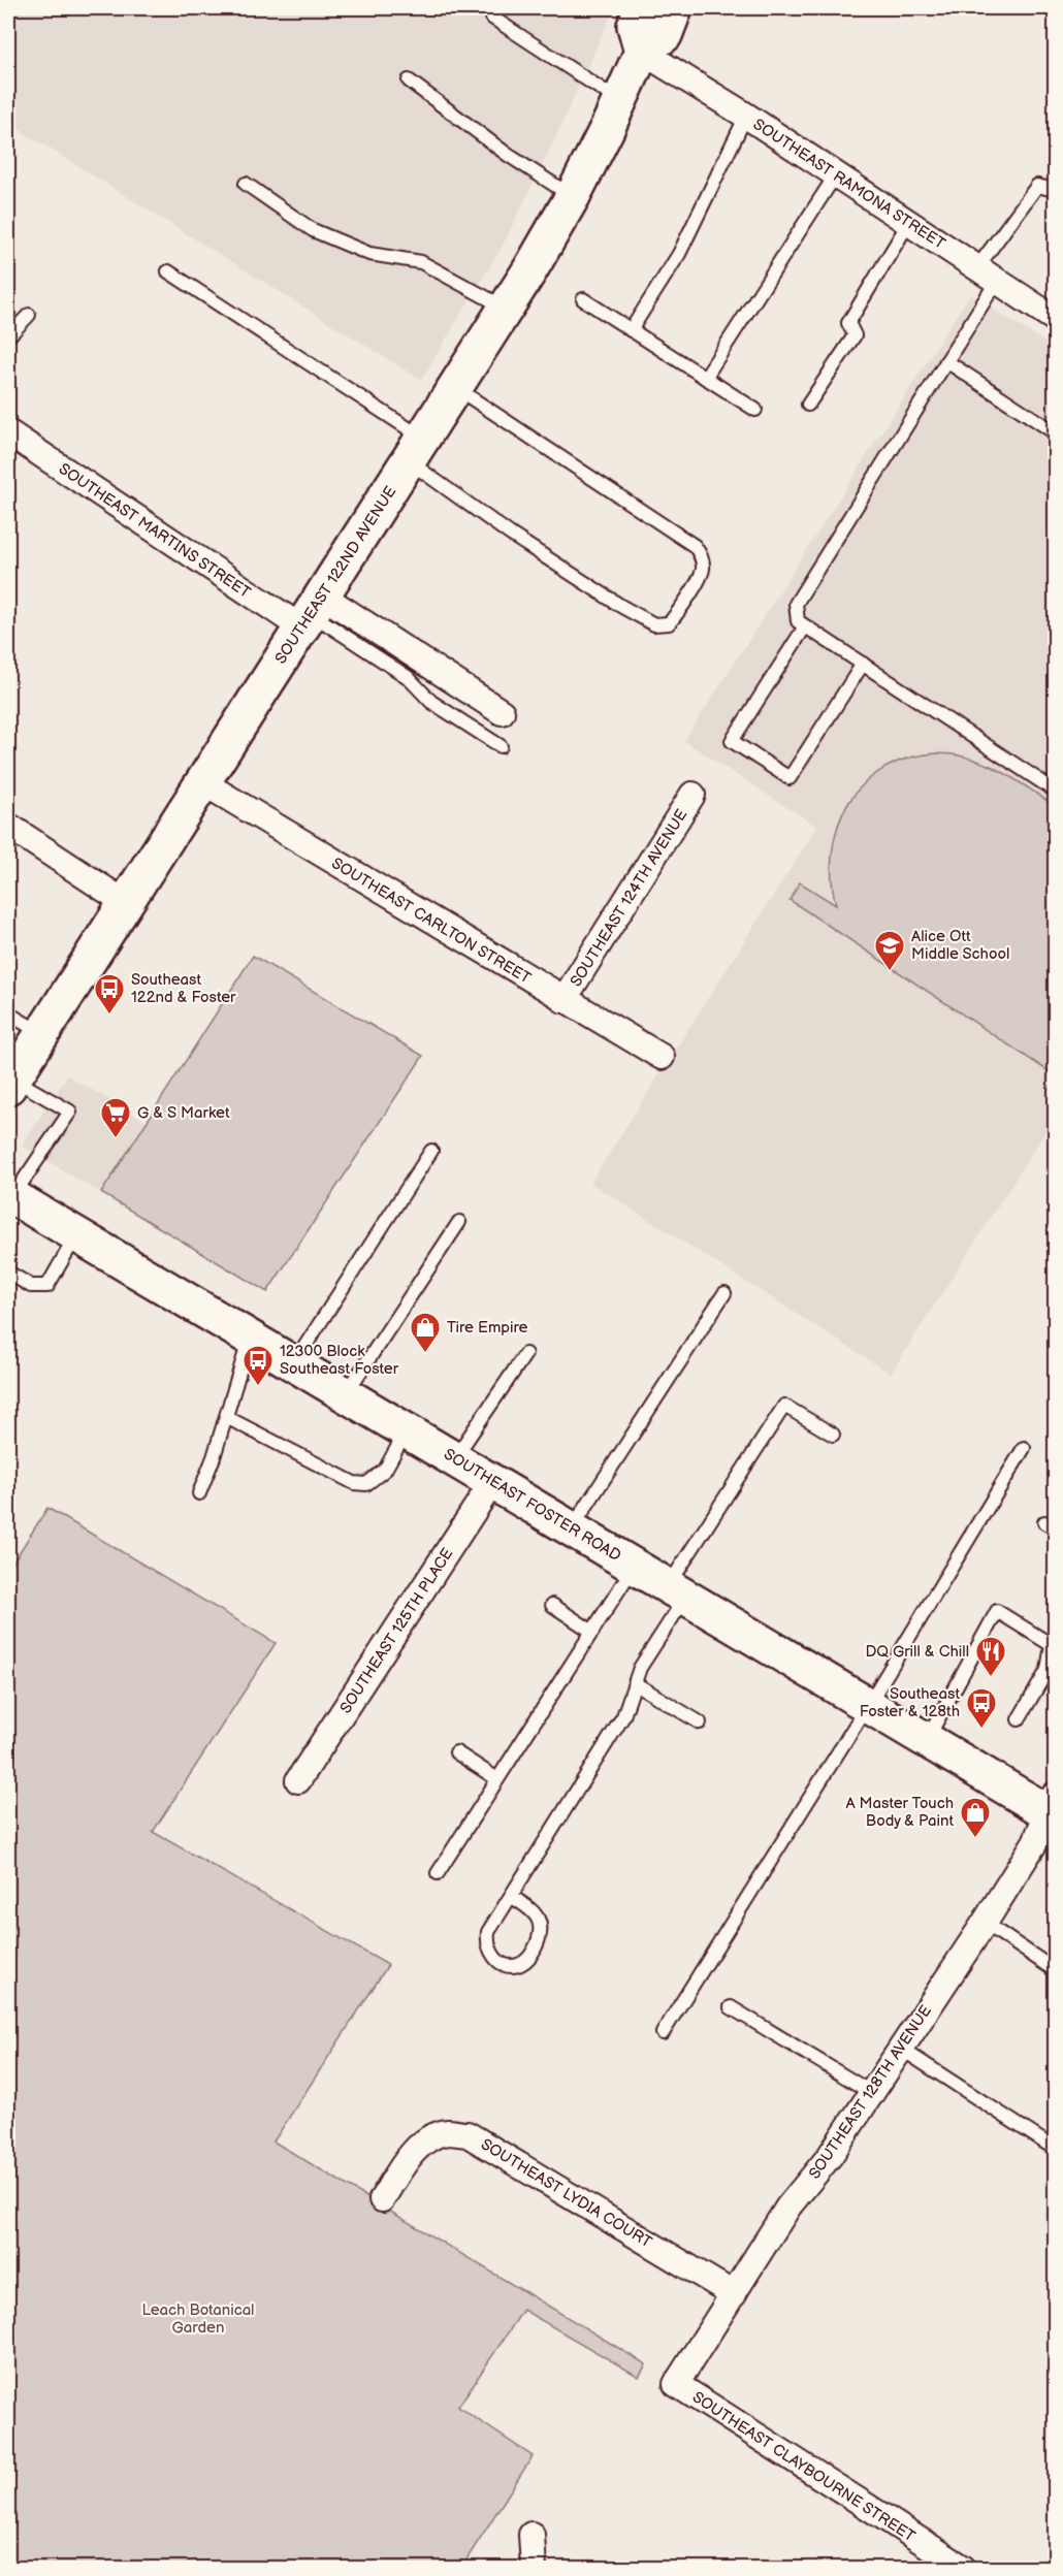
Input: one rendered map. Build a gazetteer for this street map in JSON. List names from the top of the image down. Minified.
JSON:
{"streets":{"main road":["SOUTHEAST 122ND AVENUE","SOUTHEAST FOSTER ROAD"],"street":["SOUTHEAST RAMONA STREET","SOUTHEAST MARTINS STREET","SOUTHEAST 124TH AVENUE","SOUTHEAST CARLTON STREET","SOUTHEAST 125TH PLACE","SOUTHEAST 128TH AVENUE","SOUTHEAST LYDIA COURT","SOUTHEAST CLAYBOURNE STREET"]},"crossings":[["SOUTHEAST RAMONA STREET","SOUTHEAST 122ND AVENUE"],["SOUTHEAST MARTINS STREET","SOUTHEAST 122ND AVENUE"],["SOUTHEAST 122ND AVENUE","SOUTHEAST CARLTON STREET"],["SOUTHEAST 124TH AVENUE","SOUTHEAST CARLTON STREET"],["SOUTHEAST FOSTER ROAD","SOUTHEAST 125TH PLACE"],["SOUTHEAST FOSTER ROAD","SOUTHEAST 128TH AVENUE"],["SOUTHEAST 128TH AVENUE","SOUTHEAST LYDIA COURT"],["SOUTHEAST 128TH AVENUE","SOUTHEAST CLAYBOURNE STREET"]],"parks":["Leach Botanical Garden"],"places":{"school or university":["Alice Ott Middle School"],"bus stop":["Southeast 122nd & Foster","12300 Block Southeast Foster","Southeast Foster & 128th"],"supermarket":["G & S Market"],"shop":["Tire Empire","A Master Touch Body & Paint"],"restaurant":["DQ Grill & Chill"]}}
